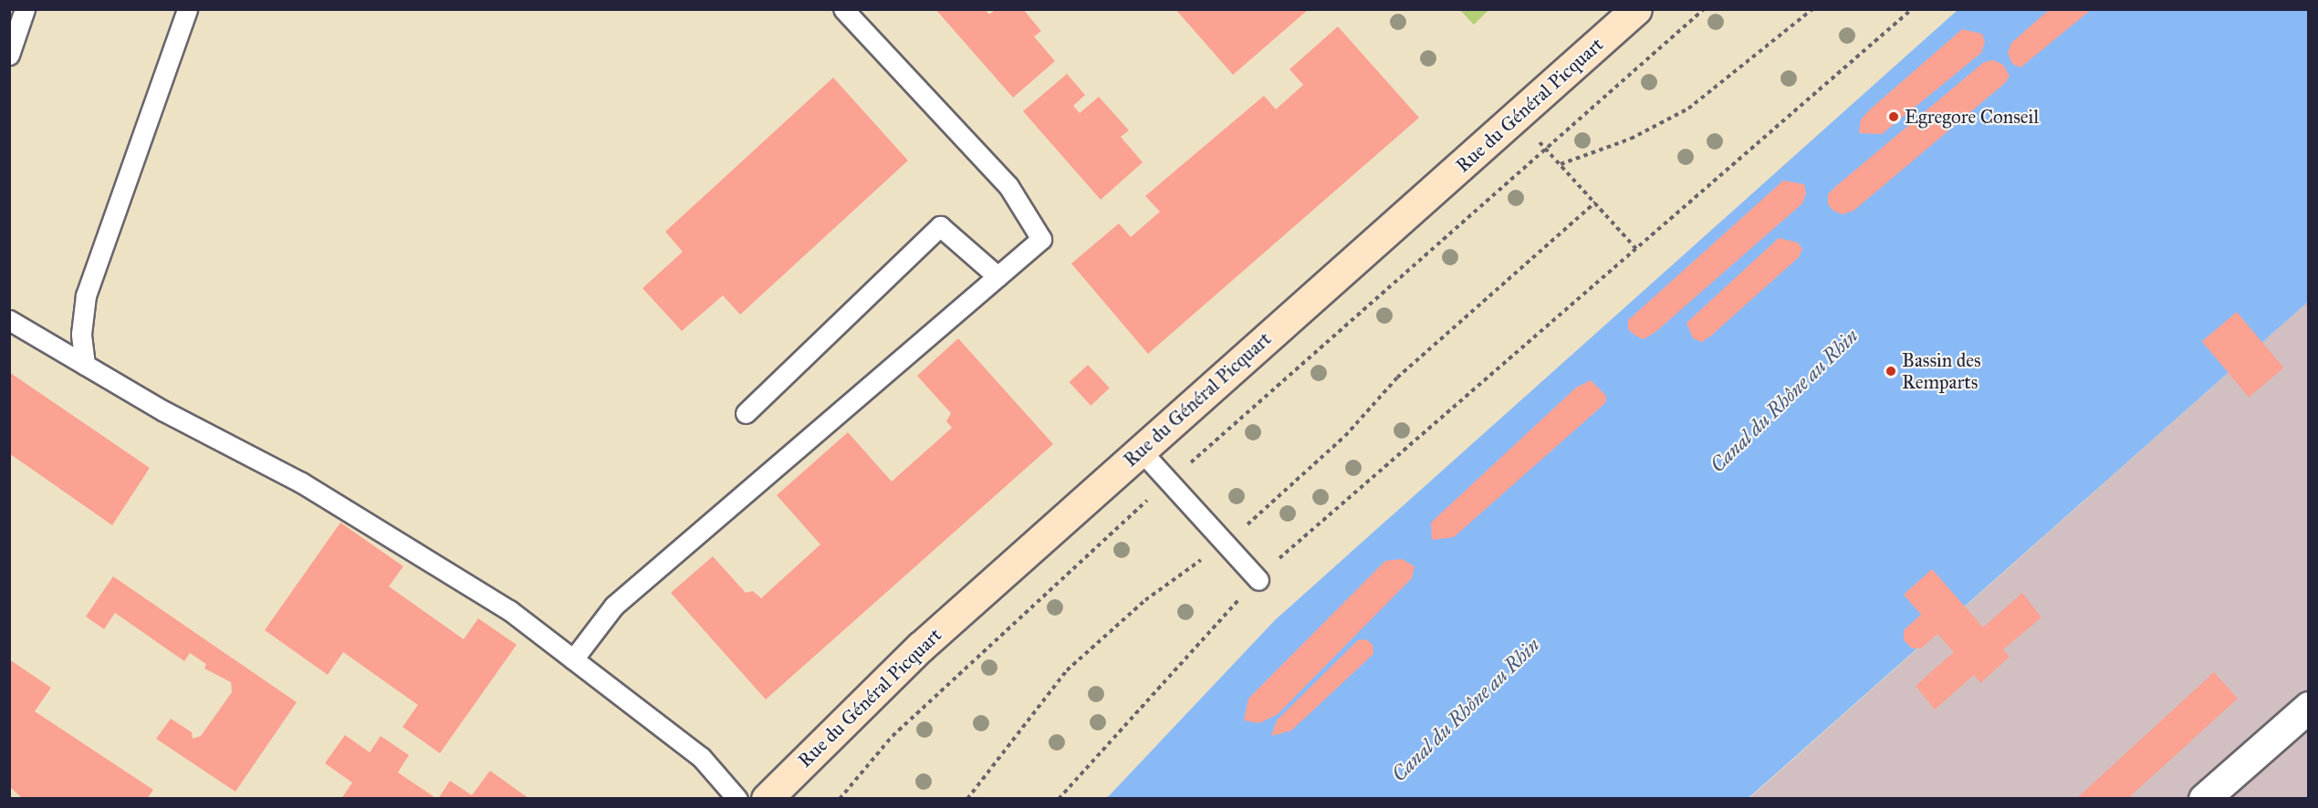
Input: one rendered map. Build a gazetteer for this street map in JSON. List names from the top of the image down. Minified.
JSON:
{"streets":{"main road":["Rue du Général Picquart"]},"water":["Canal du Rhône au Rhin"],"places":["Egregore Conseil","Bassin des Remparts"]}
